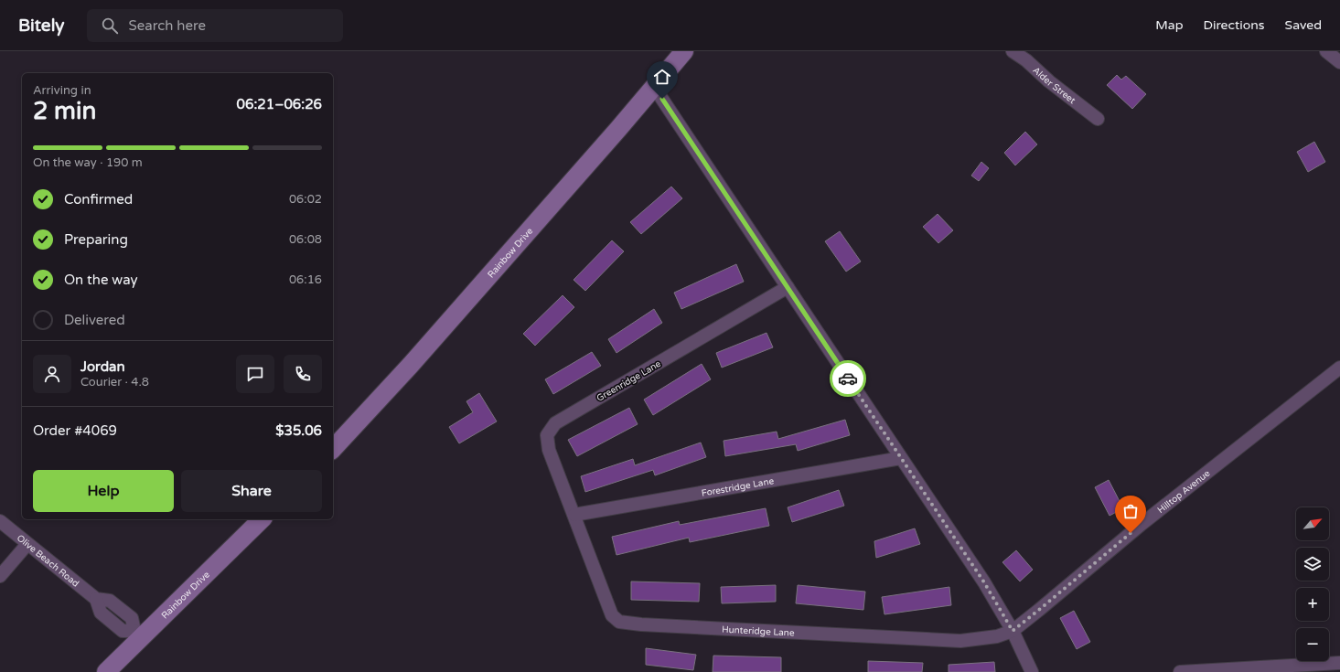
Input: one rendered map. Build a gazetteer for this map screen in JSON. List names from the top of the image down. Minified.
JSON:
{"streets":{"street":["Alder Street","Rainbow Drive","Greenridge Lane","Forestridge Lane","Hilltop Avenue","Olive Beach Road","Hunteridge Lane"]},"crossings":[["Rainbow Drive","Olive Beach Road"],["Greenridge Lane","Forestridge Lane"],["Greenridge Lane","Hunteridge Lane"],["Forestridge Lane","Hunteridge Lane"],["Hilltop Avenue","Hunteridge Lane"]],"north":"top right","page":{"header":"Bitely","search":"Search here","nav":["Map","Directions","Saved"],"heading":["2 min","Arriving in","06:21–06:26"],"panel":["Jordan","Courier · 4.8","Order #4069","$35.06"],"bar":"On the way · 190 m","list":[["Confirmed","06:02"],["Preparing","06:08"],["On the way","06:16"],"Delivered"],"buttons":["Help","Share"],"map_buttons":["+","−"]}}
